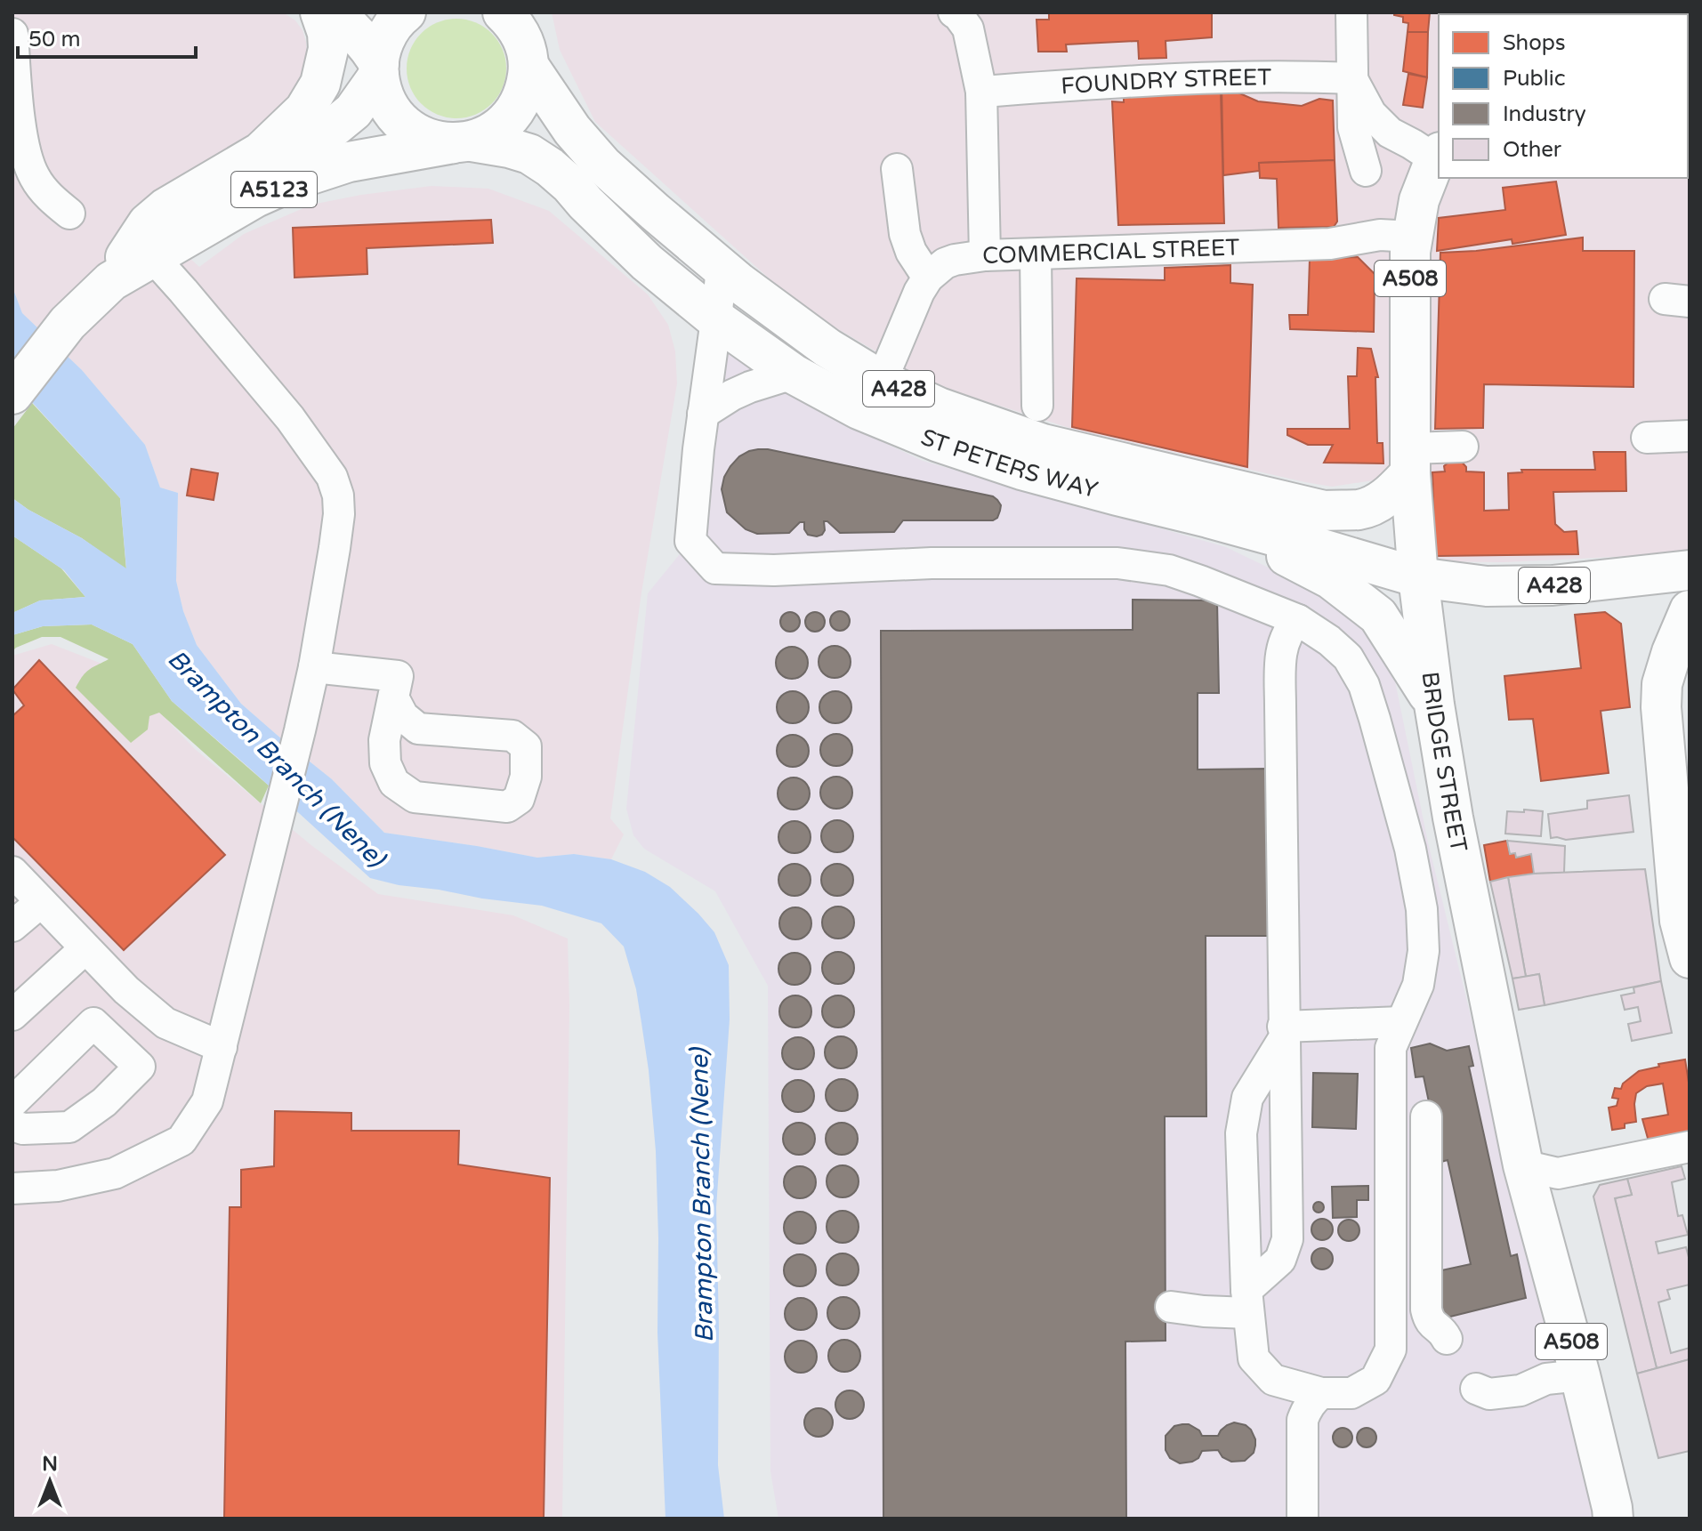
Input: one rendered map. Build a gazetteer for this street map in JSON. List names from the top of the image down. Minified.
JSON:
{"streets":{"main road":["A5123","A508","A428","ST PETERS WAY","BRIDGE STREET"],"street":["FOUNDRY STREET","COMMERCIAL STREET"]},"crossings":[["A5123","ST PETERS WAY"],["COMMERCIAL STREET","BRIDGE STREET"],["A508","BRIDGE STREET"],["A428","ST PETERS WAY"],["A428","BRIDGE STREET"],["ST PETERS WAY","BRIDGE STREET"]],"water":["Brampton Branch (Nene)"],"legend":["Shops","Public","Industry","Other"],"scale_bar":"50 m","north":"top"}
